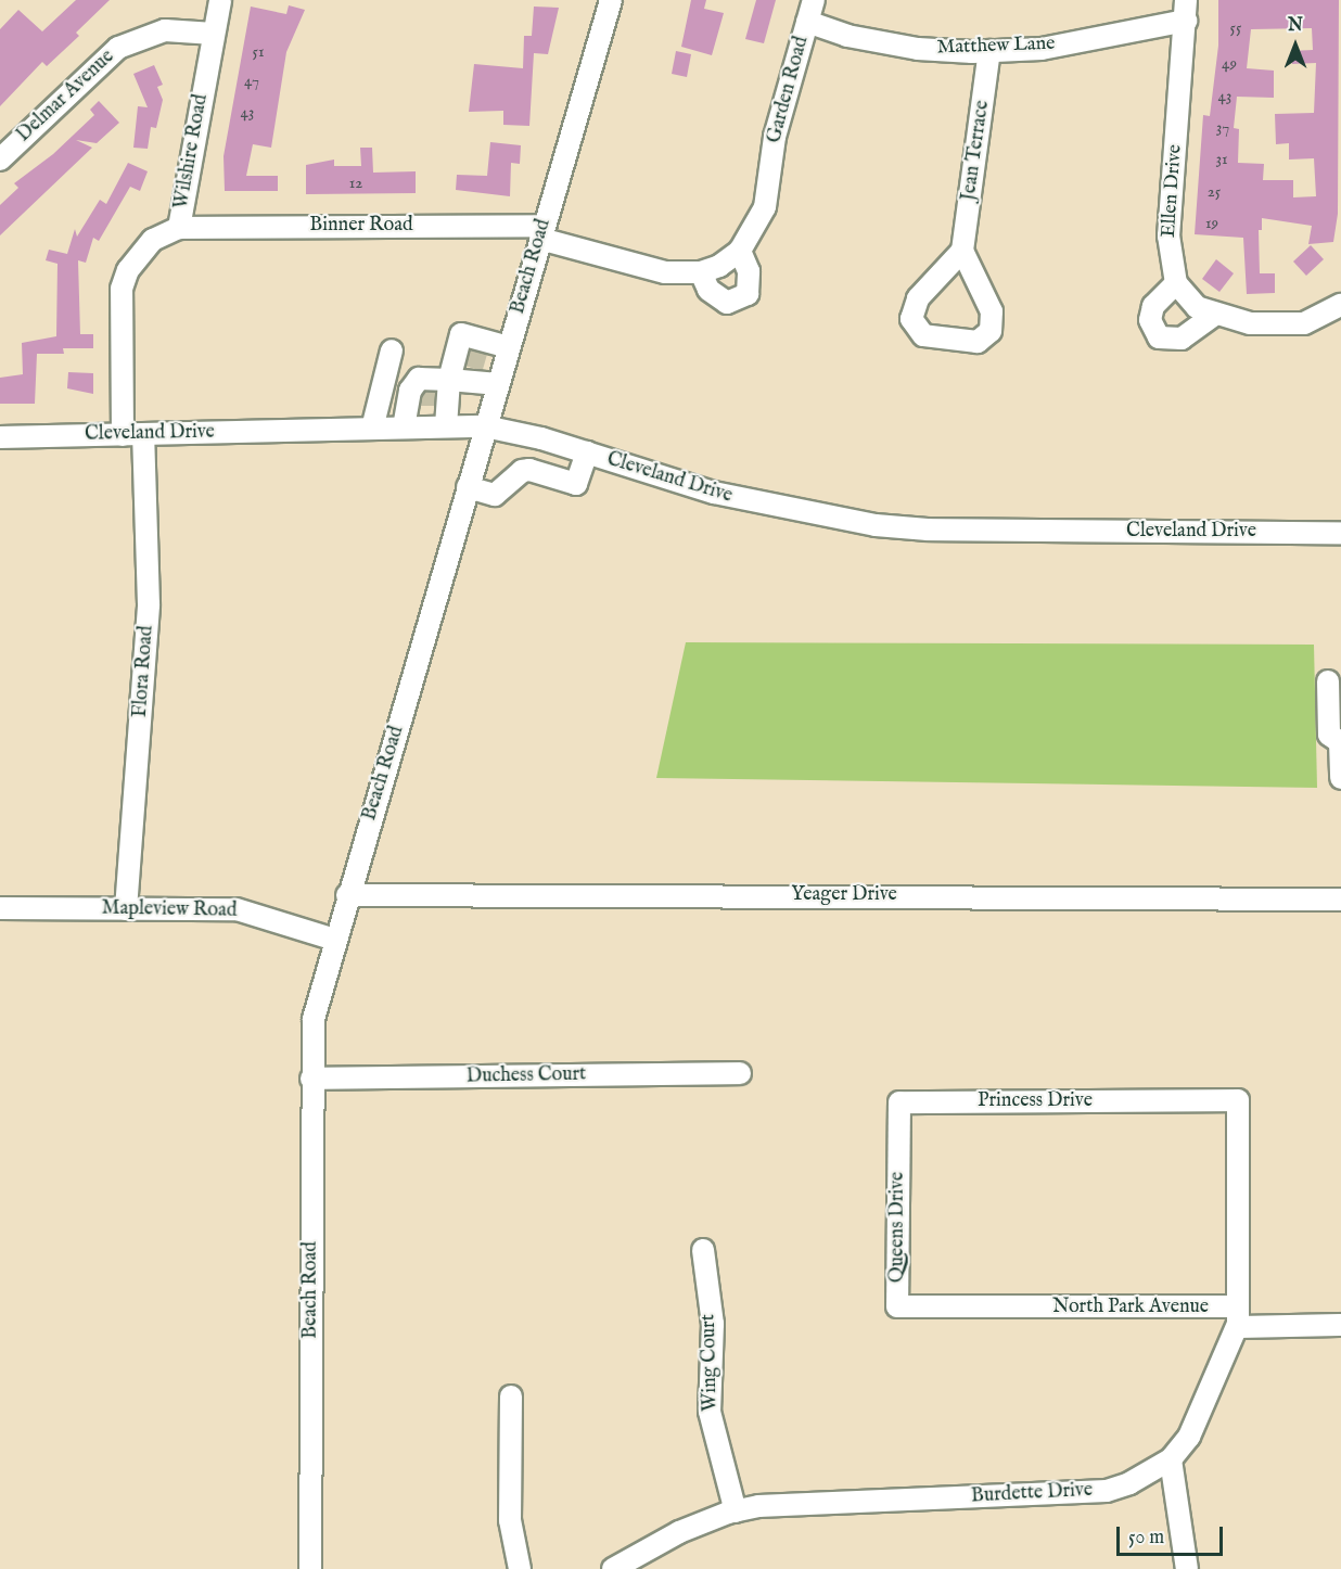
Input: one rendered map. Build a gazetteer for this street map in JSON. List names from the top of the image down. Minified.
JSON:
{"streets":{"street":["Matthew Lane","Garden Road","Delmar Avenue","Jean Terrace","Wilshire Road","Ellen Drive","Binner Road","Beach Road","Cleveland Drive","Flora Road","Yeager Drive","Mapleview Road","Duchess Court","Princess Drive","Queens Drive","North Park Avenue","Wing Court","Burdette Drive"]},"crossings":[["Matthew Lane","Garden Road"],["Matthew Lane","Jean Terrace"],["Matthew Lane","Ellen Drive"],["Garden Road","Binner Road"],["Garden Road","Beach Road"],["Delmar Avenue","Wilshire Road"],["Wilshire Road","Binner Road"],["Wilshire Road","Cleveland Drive"],["Wilshire Road","Flora Road"],["Binner Road","Beach Road"],["Beach Road","Cleveland Drive"],["Beach Road","Yeager Drive"],["Beach Road","Mapleview Road"],["Beach Road","Duchess Court"],["Cleveland Drive","Flora Road"],["Flora Road","Mapleview Road"],["Princess Drive","Queens Drive"],["Princess Drive","Burdette Drive"],["Queens Drive","North Park Avenue"],["North Park Avenue","Burdette Drive"],["Wing Court","Burdette Drive"]],"house_numbers":["55","51","49","47","43","43","37","31","12","25","19"],"scale_bar":"50 m","north":"top"}
